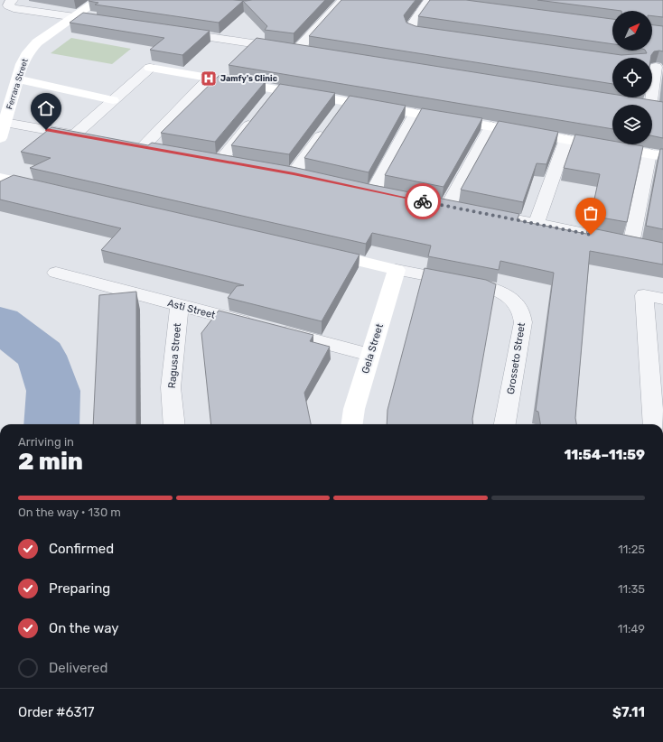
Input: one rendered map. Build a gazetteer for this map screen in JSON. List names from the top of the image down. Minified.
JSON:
{"streets":{"street":["Ferrara Street","Asti Street","Gela Street","Ragusa Street","Grosseto Street"]},"crossings":[["Asti Street","Gela Street"],["Asti Street","Ragusa Street"],["Gela Street","Grosseto Street"]],"places":{"hospital":["Jamfy's Clinic"]},"north":"top right","page":{"heading":["2 min","Arriving in","11:54–11:59"],"panel":["Order #6317","$7.11"],"bar":"On the way · 130 m","list":[["Confirmed","11:25"],["Preparing","11:35"],["On the way","11:49"],"Delivered"]}}
